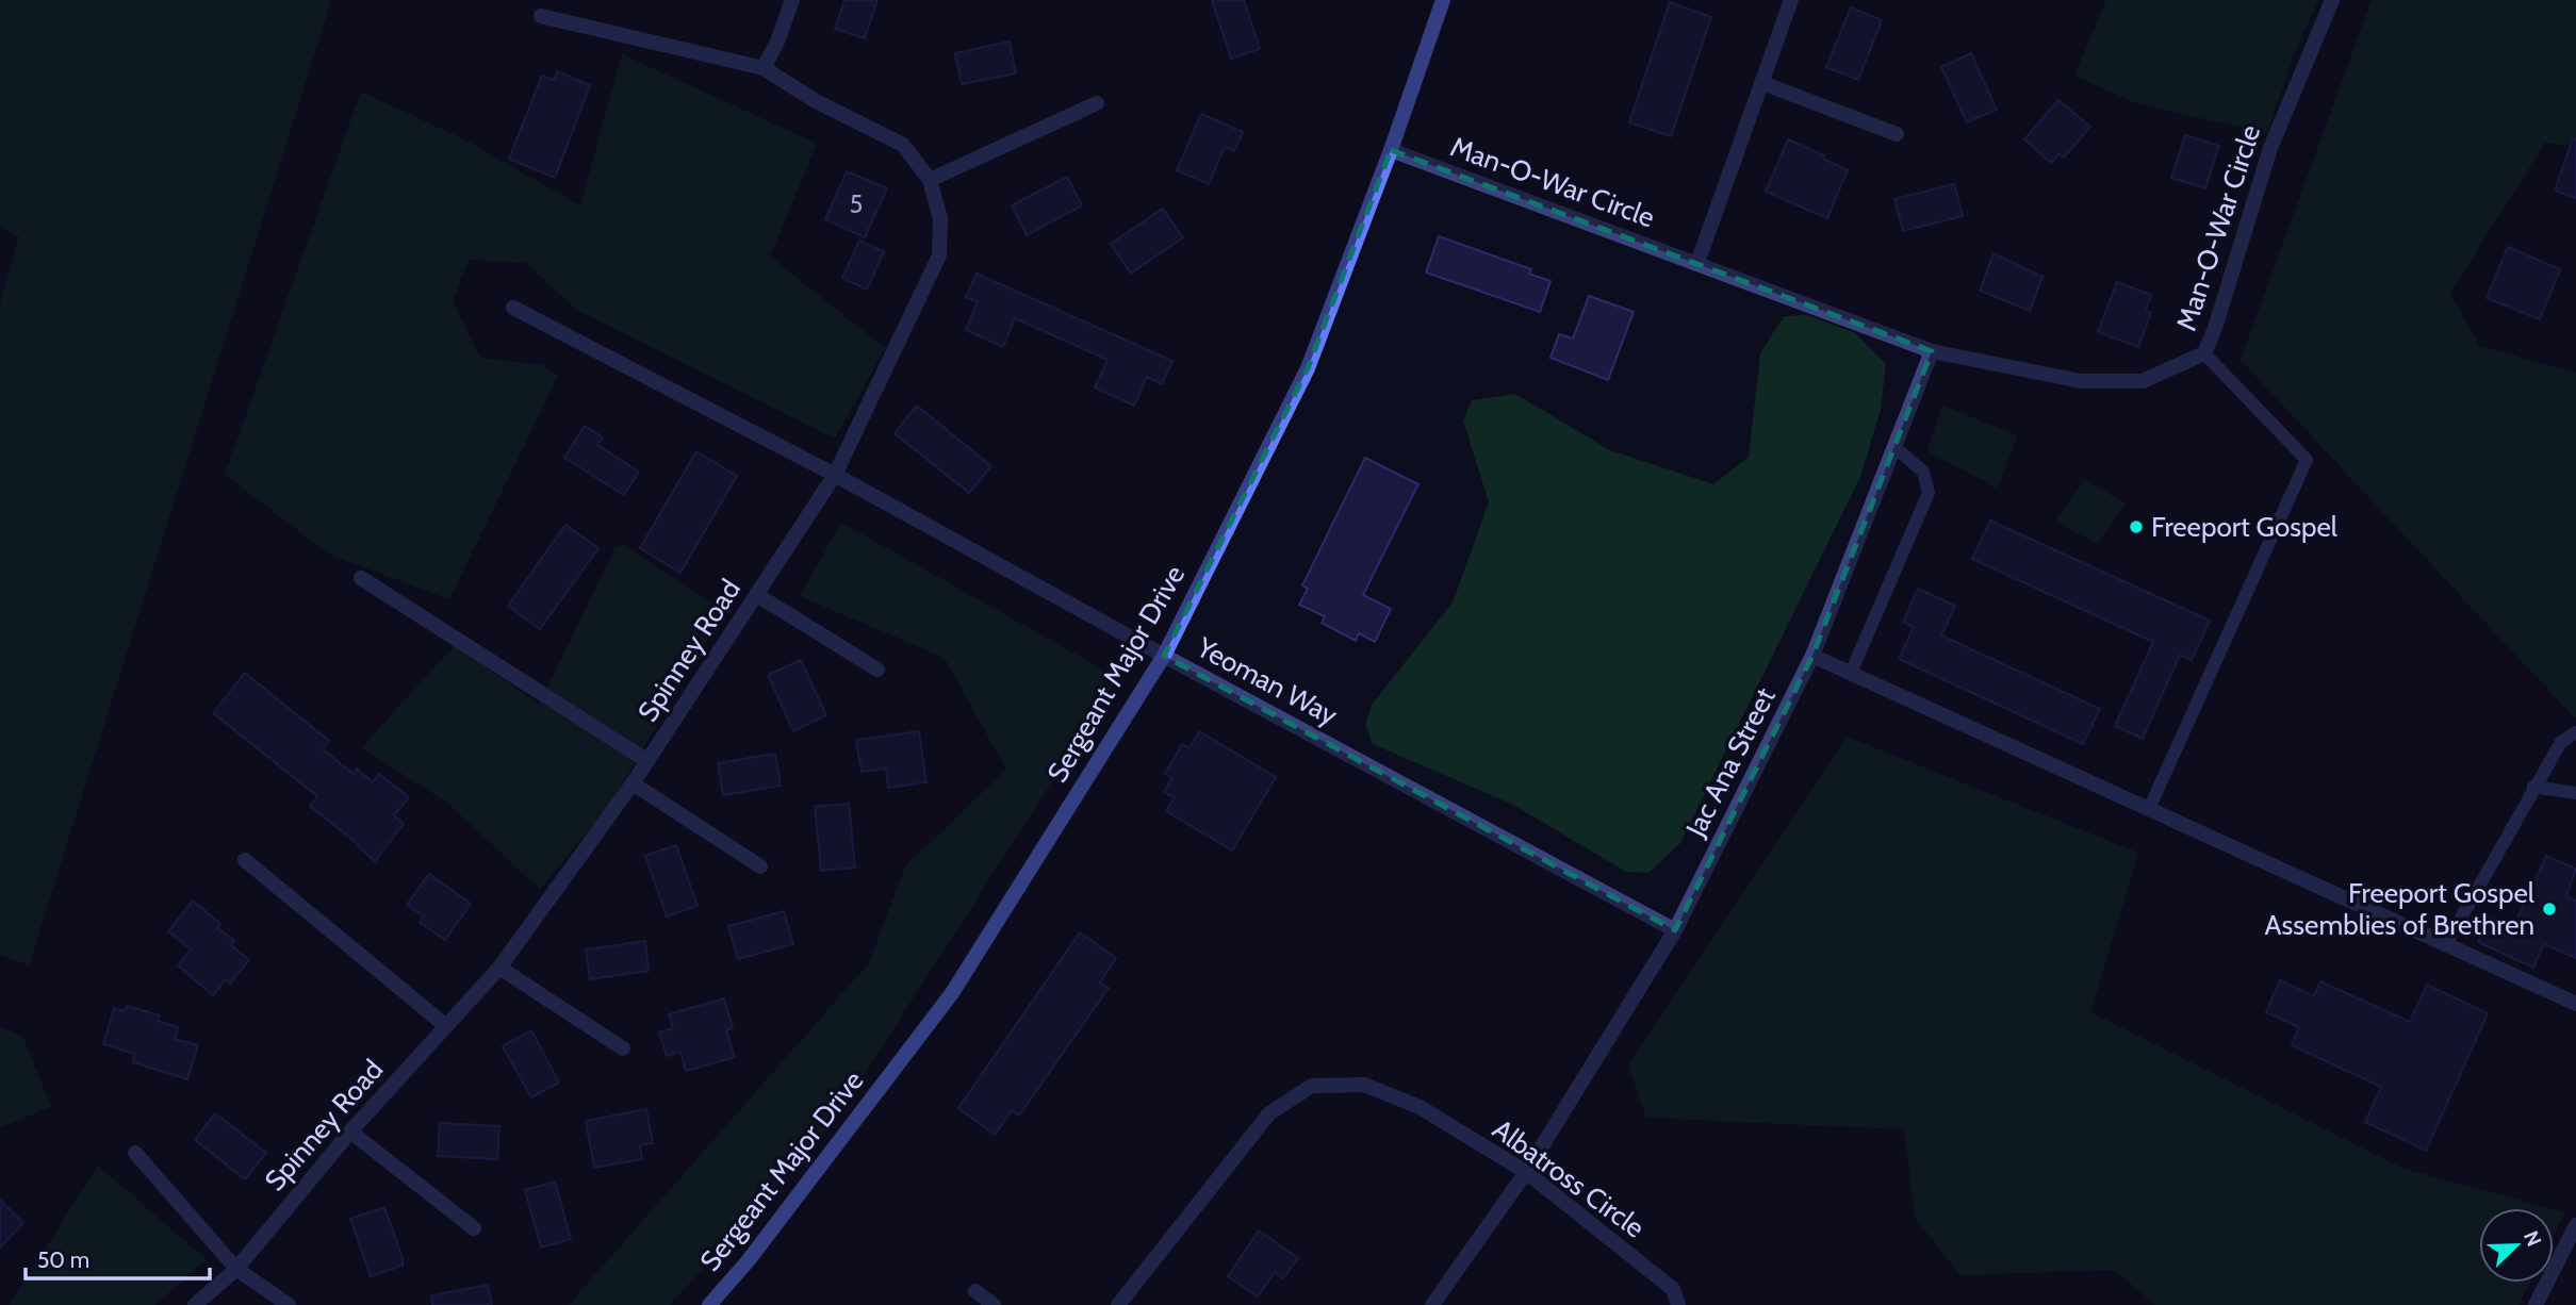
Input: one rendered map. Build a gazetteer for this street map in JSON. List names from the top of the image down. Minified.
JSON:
{"streets":{"street":["Man-O-War Circle","Spinney Road","Sergeant Major Drive","Yeoman Way","Jac Ana Street","Albatross Circle"]},"crossings":[["Man-O-War Circle","Sergeant Major Drive"],["Man-O-War Circle","Jac Ana Street"],["Spinney Road","Yeoman Way"],["Sergeant Major Drive","Yeoman Way"],["Yeoman Way","Jac Ana Street"],["Jac Ana Street","Albatross Circle"]],"places":["Freeport Gospel","Freeport Gospel Assemblies of Brethren"],"house_numbers":["5"],"scale_bar":"50 m","north":"top right"}
